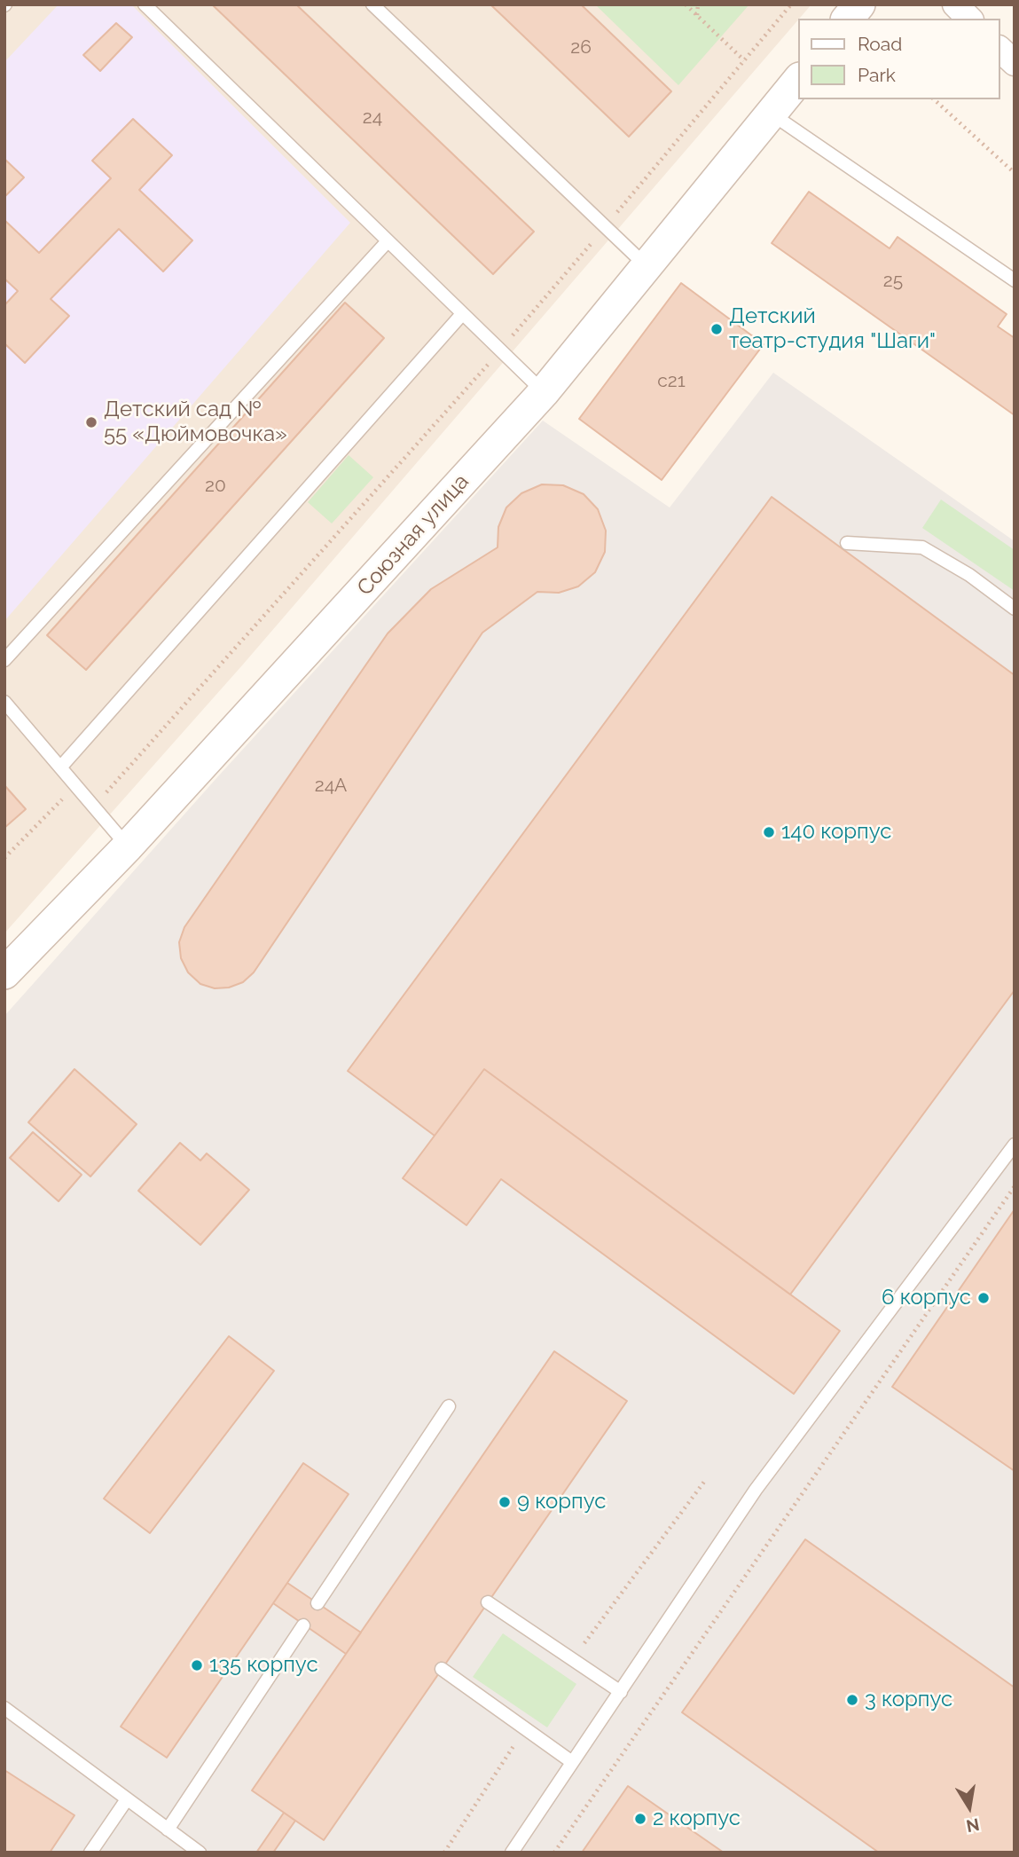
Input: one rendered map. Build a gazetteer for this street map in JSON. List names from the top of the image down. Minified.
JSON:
{"streets":{"street":["Союзная улица"]},"places":["Детский театр-студия \"Шаги\"","Детский сад № 55 «Дюймовочка»","140 корпус","6 корпус","9 корпус","135 корпус","3 корпус","2 корпус"],"house_numbers":["26","24","25","с21","20","24A"],"legend":["Road","Park"],"north":"bottom"}
